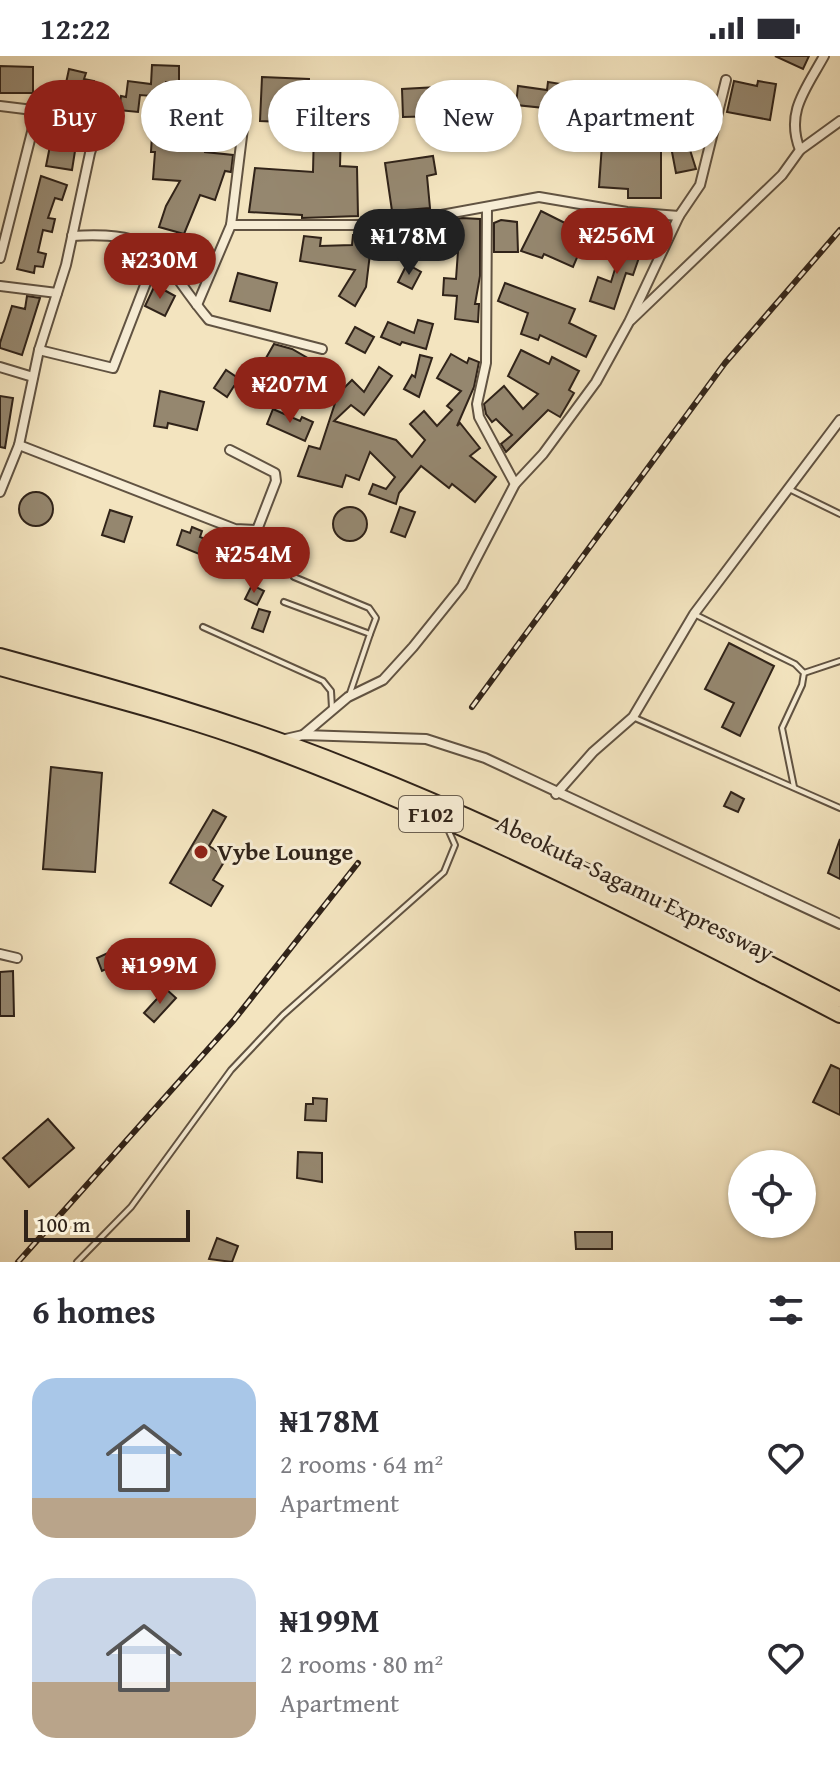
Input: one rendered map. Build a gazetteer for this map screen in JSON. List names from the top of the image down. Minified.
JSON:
{"streets":{"highway":["F102","Abeokuta-Sagamu Expressway"]},"places":["Vybe Lounge"],"scale_bar":"100 m","page":{"status":"12:22","chip":["Buy","Rent","Filters","New","Apartment"],"price":["₦256M","₦178M","₦230M","₦207M","₦254M","₦199M"],"scale":"100 m","heading":"6 homes","list":[{"name":"₦178M","note":"2 rooms · 64 m² · Apartment"},{"name":"₦199M","note":"2 rooms · 80 m² · Apartment"}]}}
